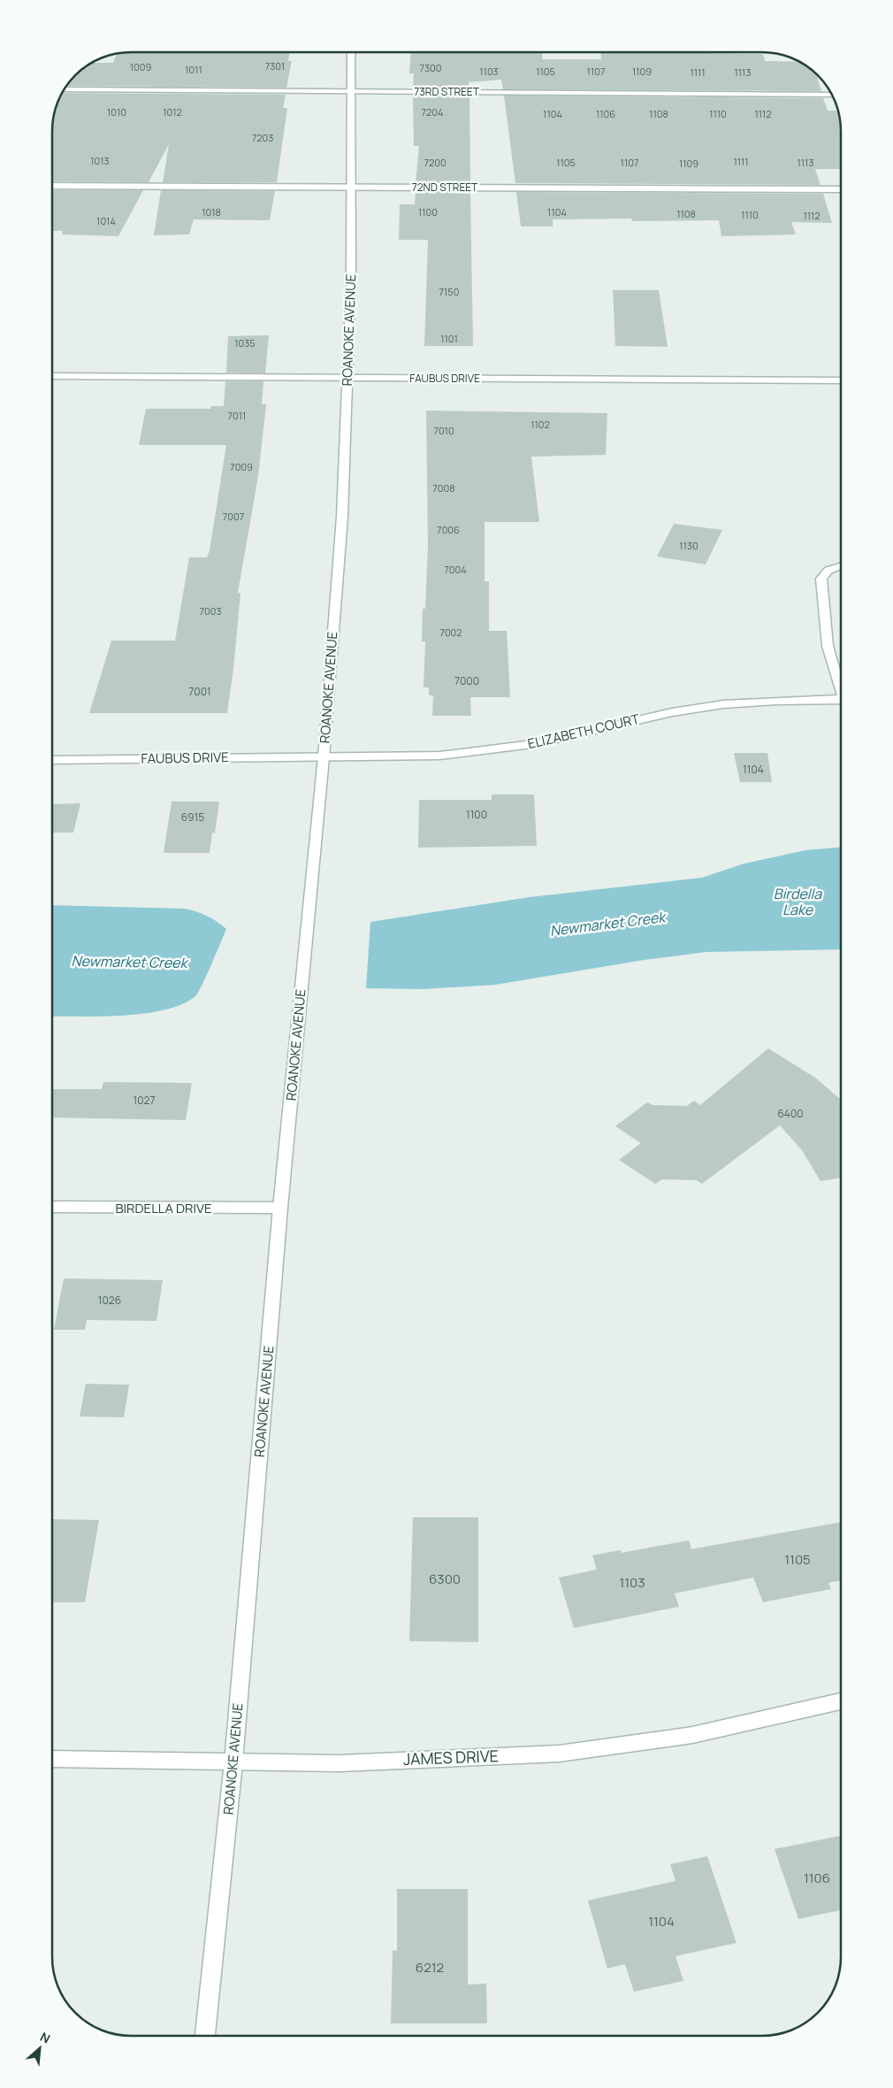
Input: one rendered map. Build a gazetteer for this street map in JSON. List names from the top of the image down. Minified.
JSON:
{"streets":{"street":["73RD STREET","72ND STREET","ROANOKE AVENUE","FAUBUS DRIVE","ELIZABETH COURT","BIRDELLA DRIVE","JAMES DRIVE"]},"crossings":[["73RD STREET","ROANOKE AVENUE"],["72ND STREET","ROANOKE AVENUE"],["ROANOKE AVENUE","FAUBUS DRIVE"],["ROANOKE AVENUE","ELIZABETH COURT"],["ROANOKE AVENUE","BIRDELLA DRIVE"],["ROANOKE AVENUE","JAMES DRIVE"],["FAUBUS DRIVE","ELIZABETH COURT"]],"water":["Birdella Lake","Newmarket Creek"],"house_numbers":["7301","1009","7300","1011","1103","1105","1107","1109","1111","1113","1010","1012","7204","1104","1106","1108","1110","1112","7203","1013","1111","7200","1105","1107","1113","1109","1018","1100","1104","1108","1110","1112","1014","7150","1101","1035","7011","1102","7010","7009","7008","7007","7006","1130","7004","7003","7002","7000","7001","1104","1100","6915","1027","6400","1026","1105","6300","1103","1106","1104","6212"],"north":"top right"}
